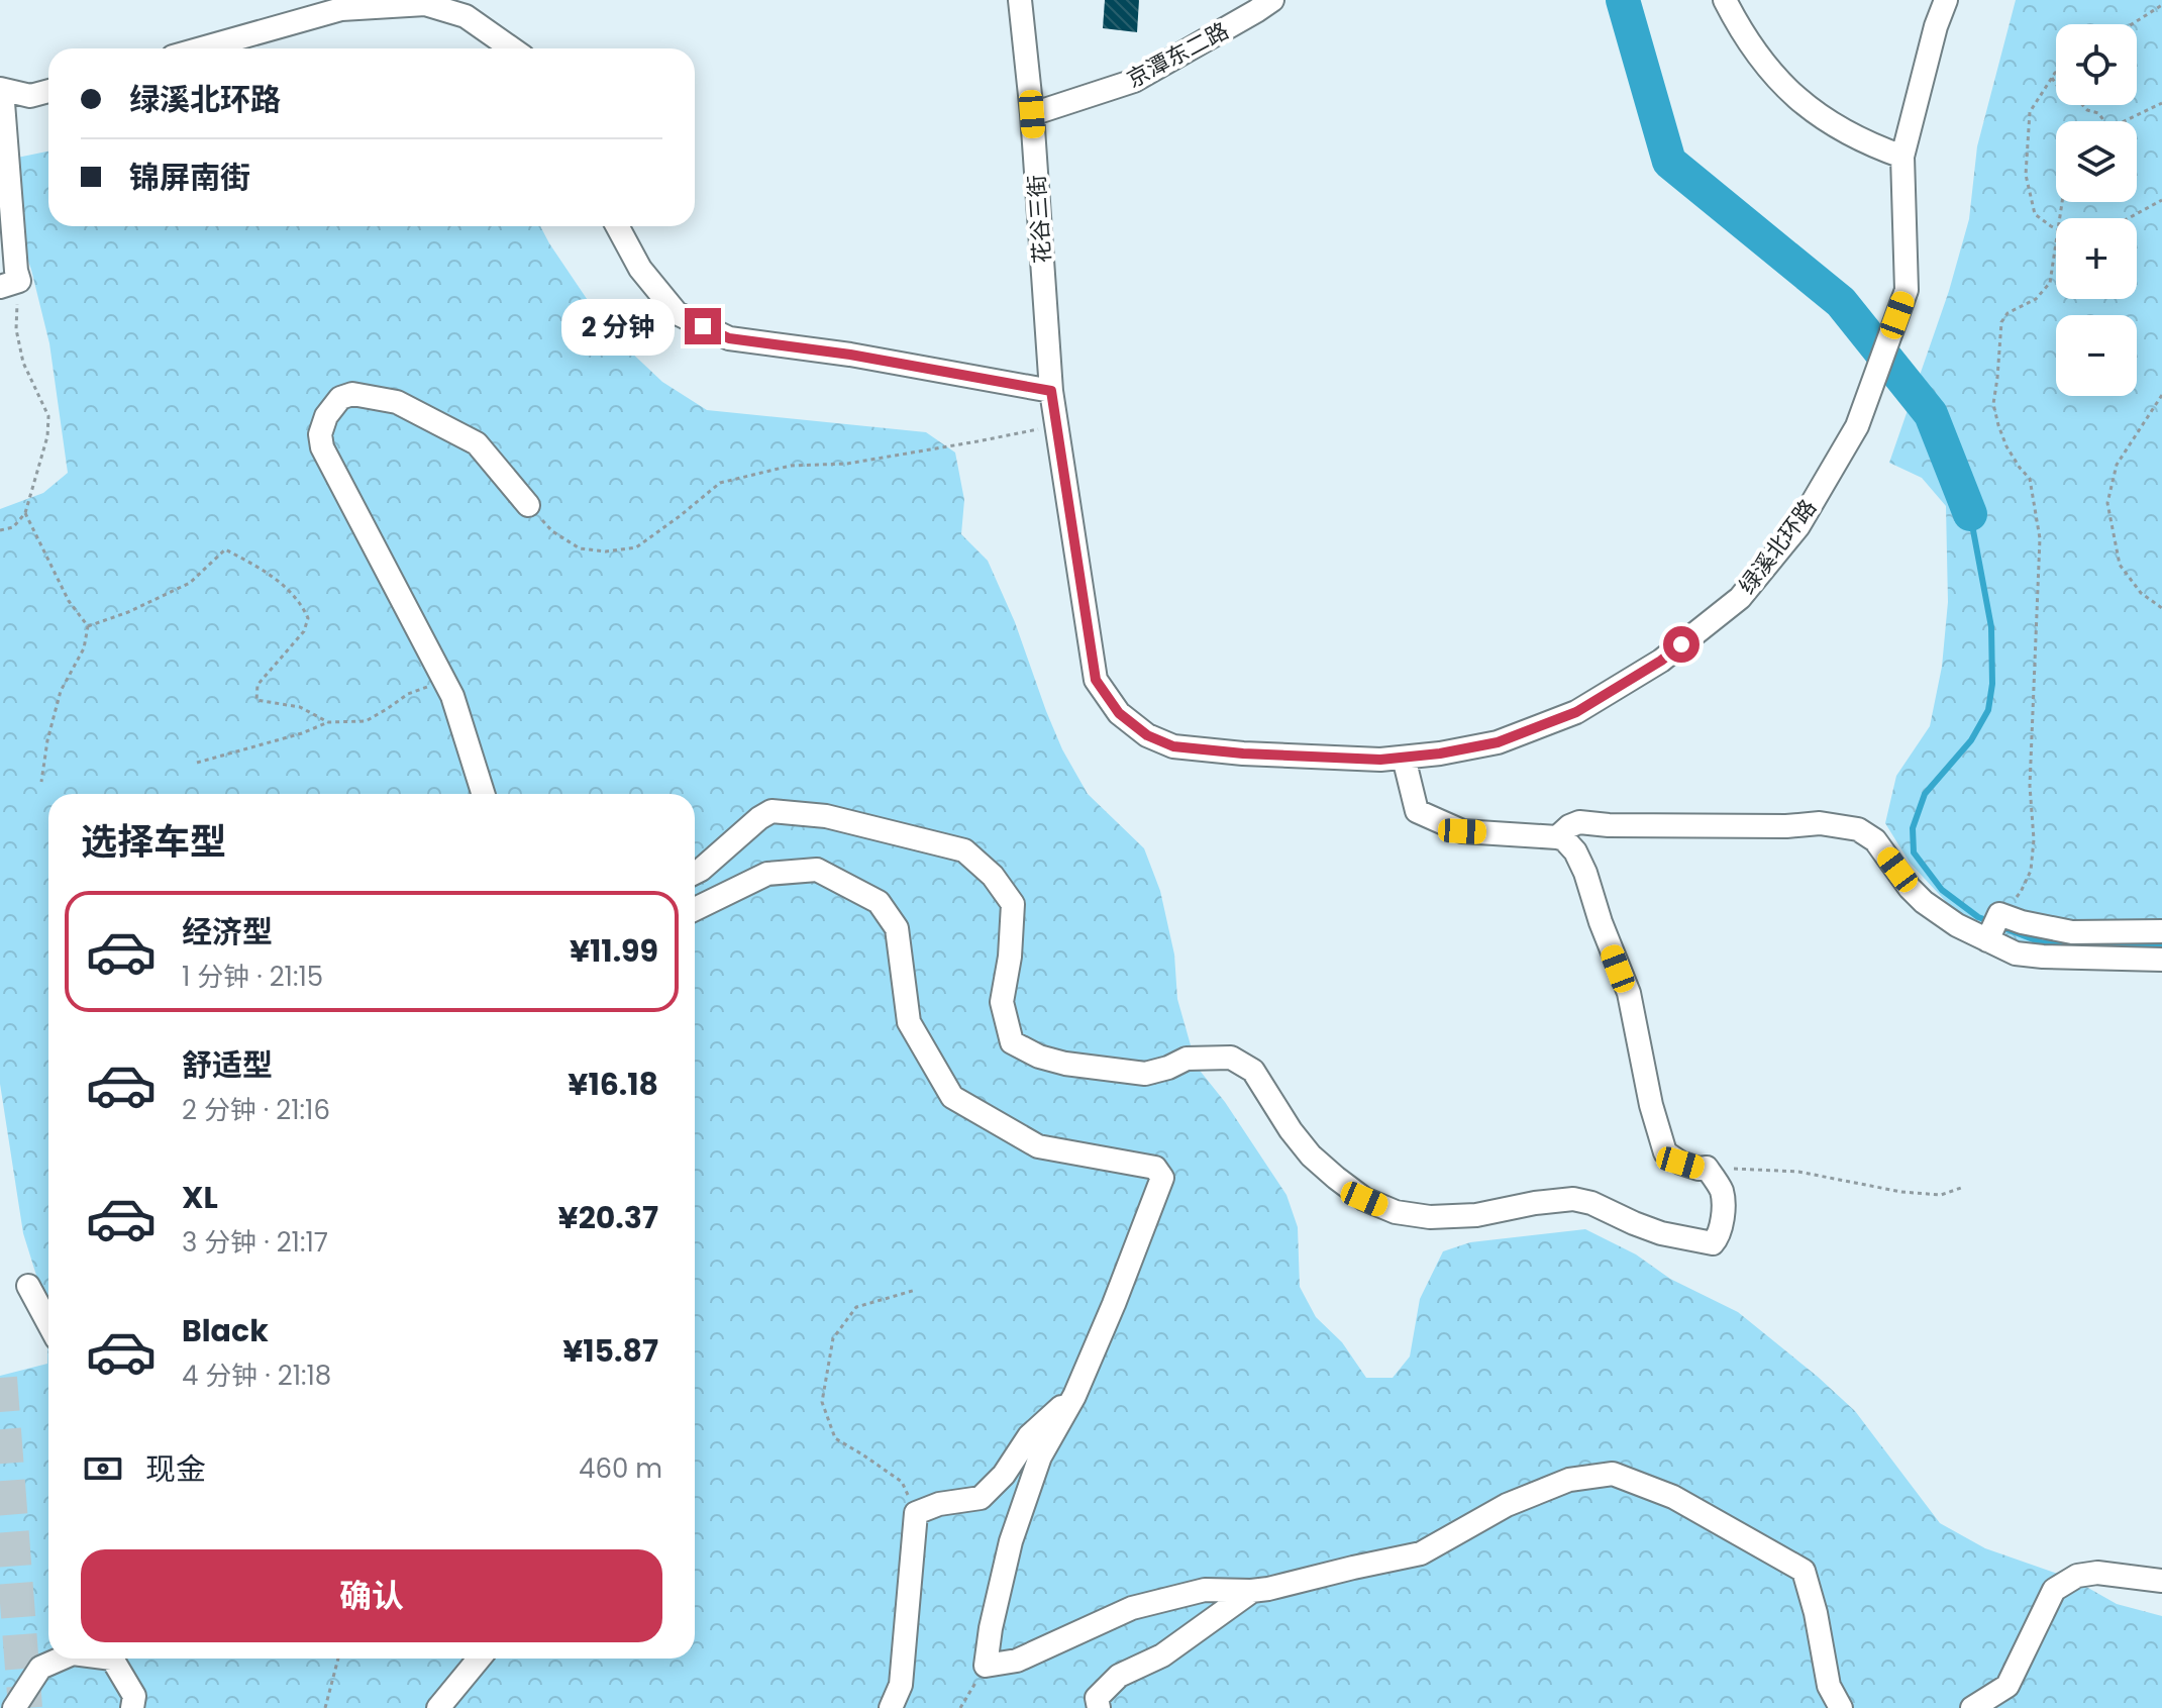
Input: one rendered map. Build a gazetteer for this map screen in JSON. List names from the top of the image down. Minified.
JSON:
{"streets":{"street":["京潭东二路","花谷三街","绿溪北环路"]},"crossings":[["京潭东二路","花谷三街"],["花谷三街","绿溪北环路"]],"page":{"map_buttons":["+","−"],"banner":["绿溪北环路","锦屏南街"],"bubble":"2 分钟","heading":"选择车型","list":[{"name":"经济型","note":"1 分钟 · 21:15","value":"¥11.99"},{"name":"舒适型","note":"2 分钟 · 21:16","value":"¥16.18"},{"name":"XL","note":"3 分钟 · 21:17","value":"¥20.37"},{"name":"Black","note":"4 分钟 · 21:18","value":"¥15.87"}],"pay":["现金","460 m"],"buttons":"确认"}}
